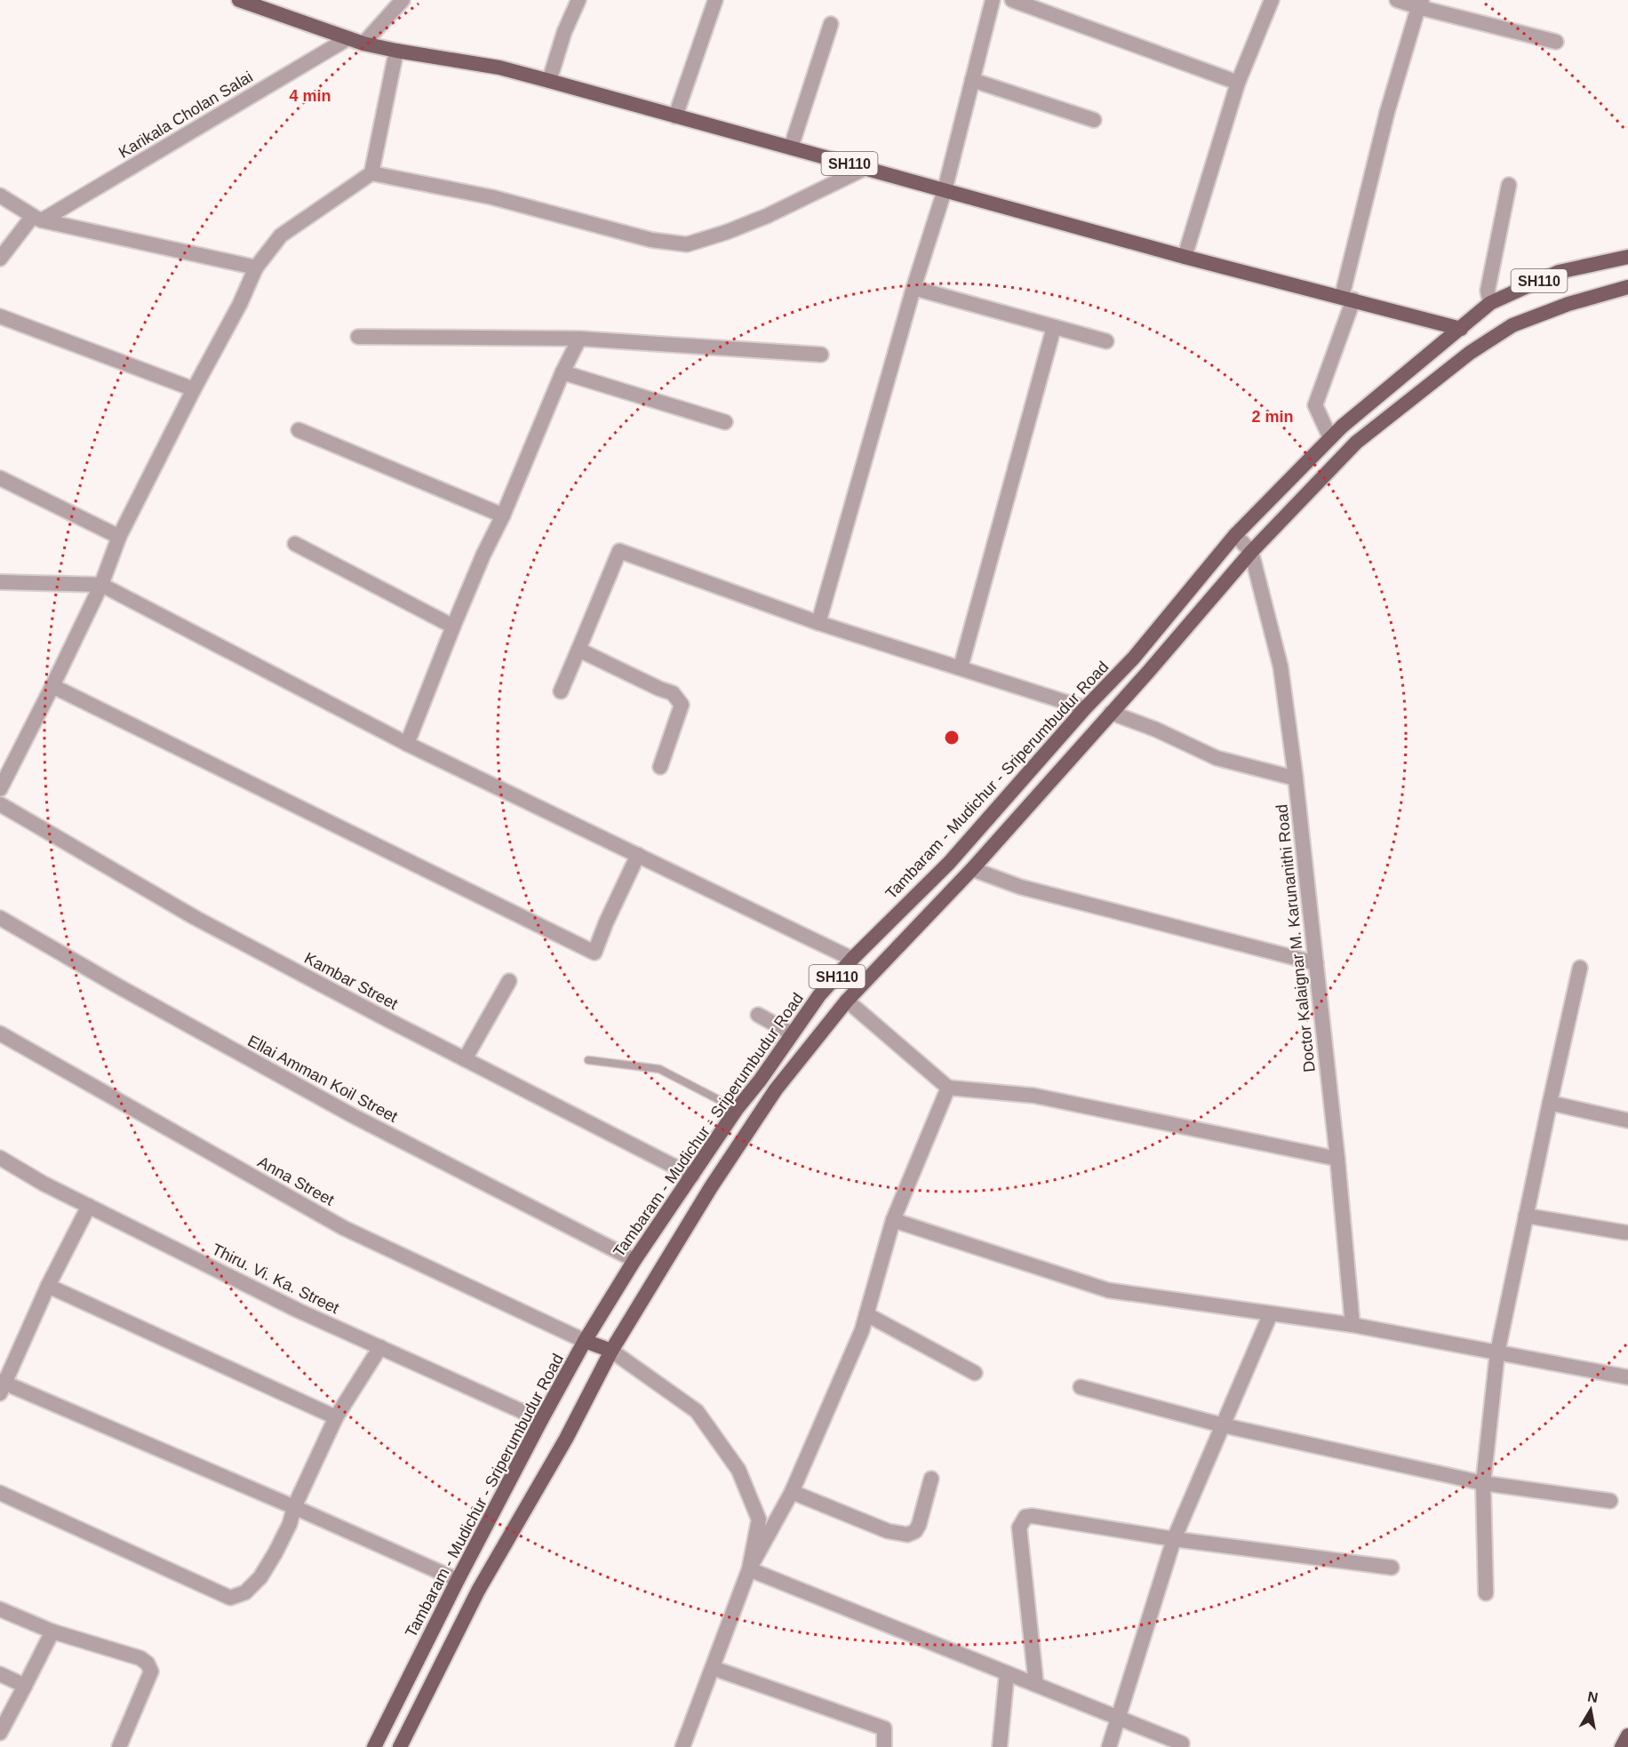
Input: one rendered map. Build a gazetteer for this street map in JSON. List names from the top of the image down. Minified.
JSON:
{"streets":{"main road":["SH110","Tambaram - Mudichur - Sriperumbudur Road"],"street":["Karikala Cholan Salai","Doctor Kalaignar M. Karunanithi Road","Kambar Street","Ellai Amman Koil Street","Anna Street","Thiru. Vi. Ka. Street"]},"crossings":[["Karikala Cholan Salai","SH110"],["SH110","Tambaram - Mudichur - Sriperumbudur Road"],["SH110","Doctor Kalaignar M. Karunanithi Road"],["Tambaram - Mudichur - Sriperumbudur Road","Kambar Street"],["Tambaram - Mudichur - Sriperumbudur Road","Ellai Amman Koil Street"],["Tambaram - Mudichur - Sriperumbudur Road","Anna Street"],["Tambaram - Mudichur - Sriperumbudur Road","Thiru. Vi. Ka. Street"]],"north":"top","rings":["4 min","2 min"]}
